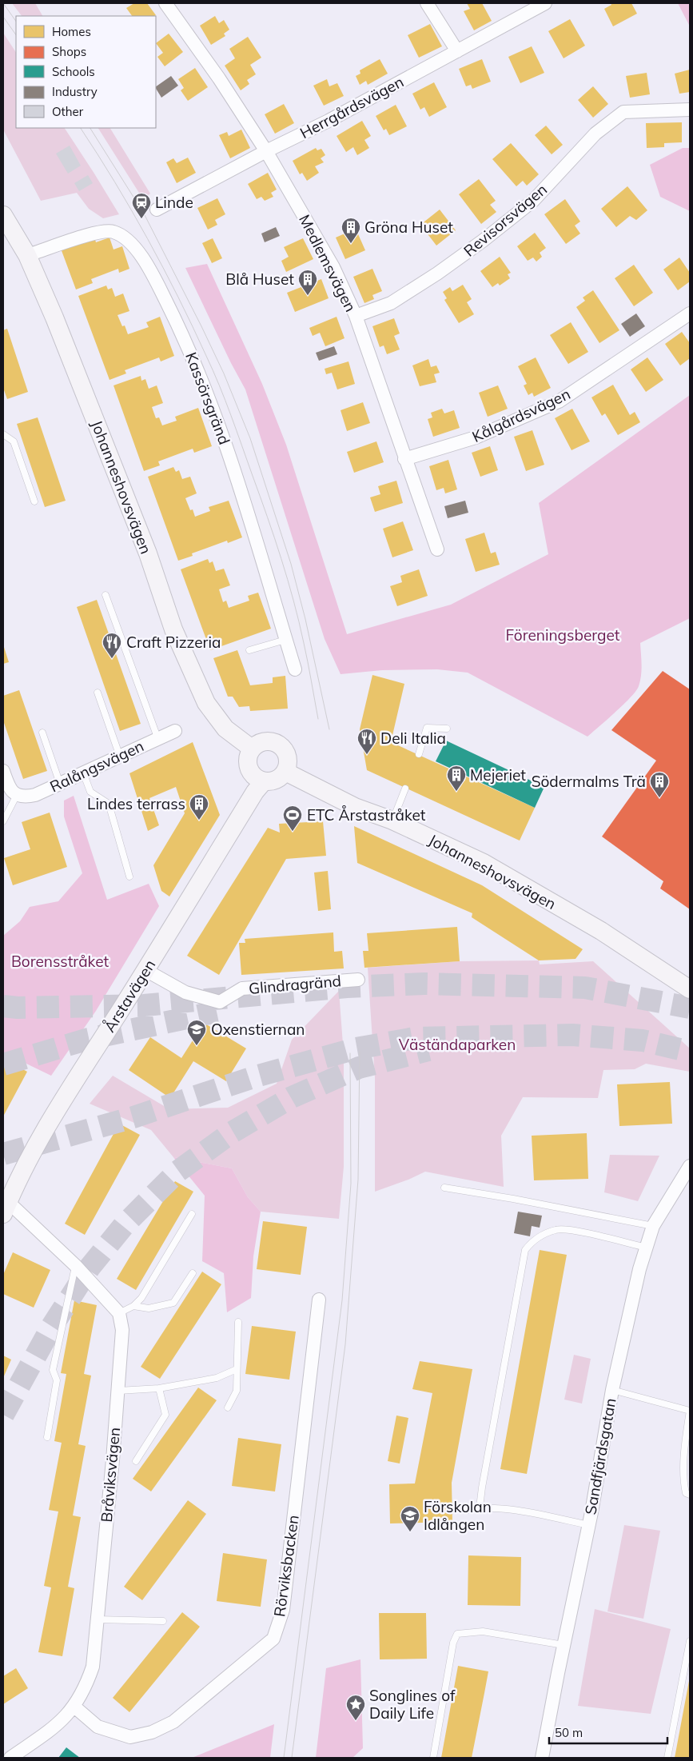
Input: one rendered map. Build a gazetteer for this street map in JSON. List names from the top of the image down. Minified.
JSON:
{"streets":{"main road":["Johanneshovsvägen","Årstavägen"],"street":["Herrgårdsvägen","Revisorsvägen","Medlemsvägen","Kassörsgränd","Kålgårdsvägen","Ralångsvägen","Glindragränd","Sandfjärdsgatan","Bråviksvägen","Rörviksbacken"]},"crossings":[["Herrgårdsvägen","Medlemsvägen"],["Revisorsvägen","Medlemsvägen"],["Medlemsvägen","Kålgårdsvägen"],["Kassörsgränd","Johanneshovsvägen"],["Johanneshovsvägen","Årstavägen"],["Glindragränd","Årstavägen"],["Bråviksvägen","Rörviksbacken"]],"parks":["Föreningsberget","Borensstråket","Väständaparken"],"places":{"station":["Linde"],"building":["Gröna Huset","Blå Huset","Mejeriet","Södermalms Trä","Lindes terrass"],"restaurant":["Craft Pizzeria","Deli Italia"],"sports":["ETC Årstastråket"],"school or university":["Oxenstiernan","Förskolan Idlången"],"place":["Songlines of Daily Life"]},"legend":["Homes","Shops","Schools","Industry","Other"],"scale_bar":"50 m"}
